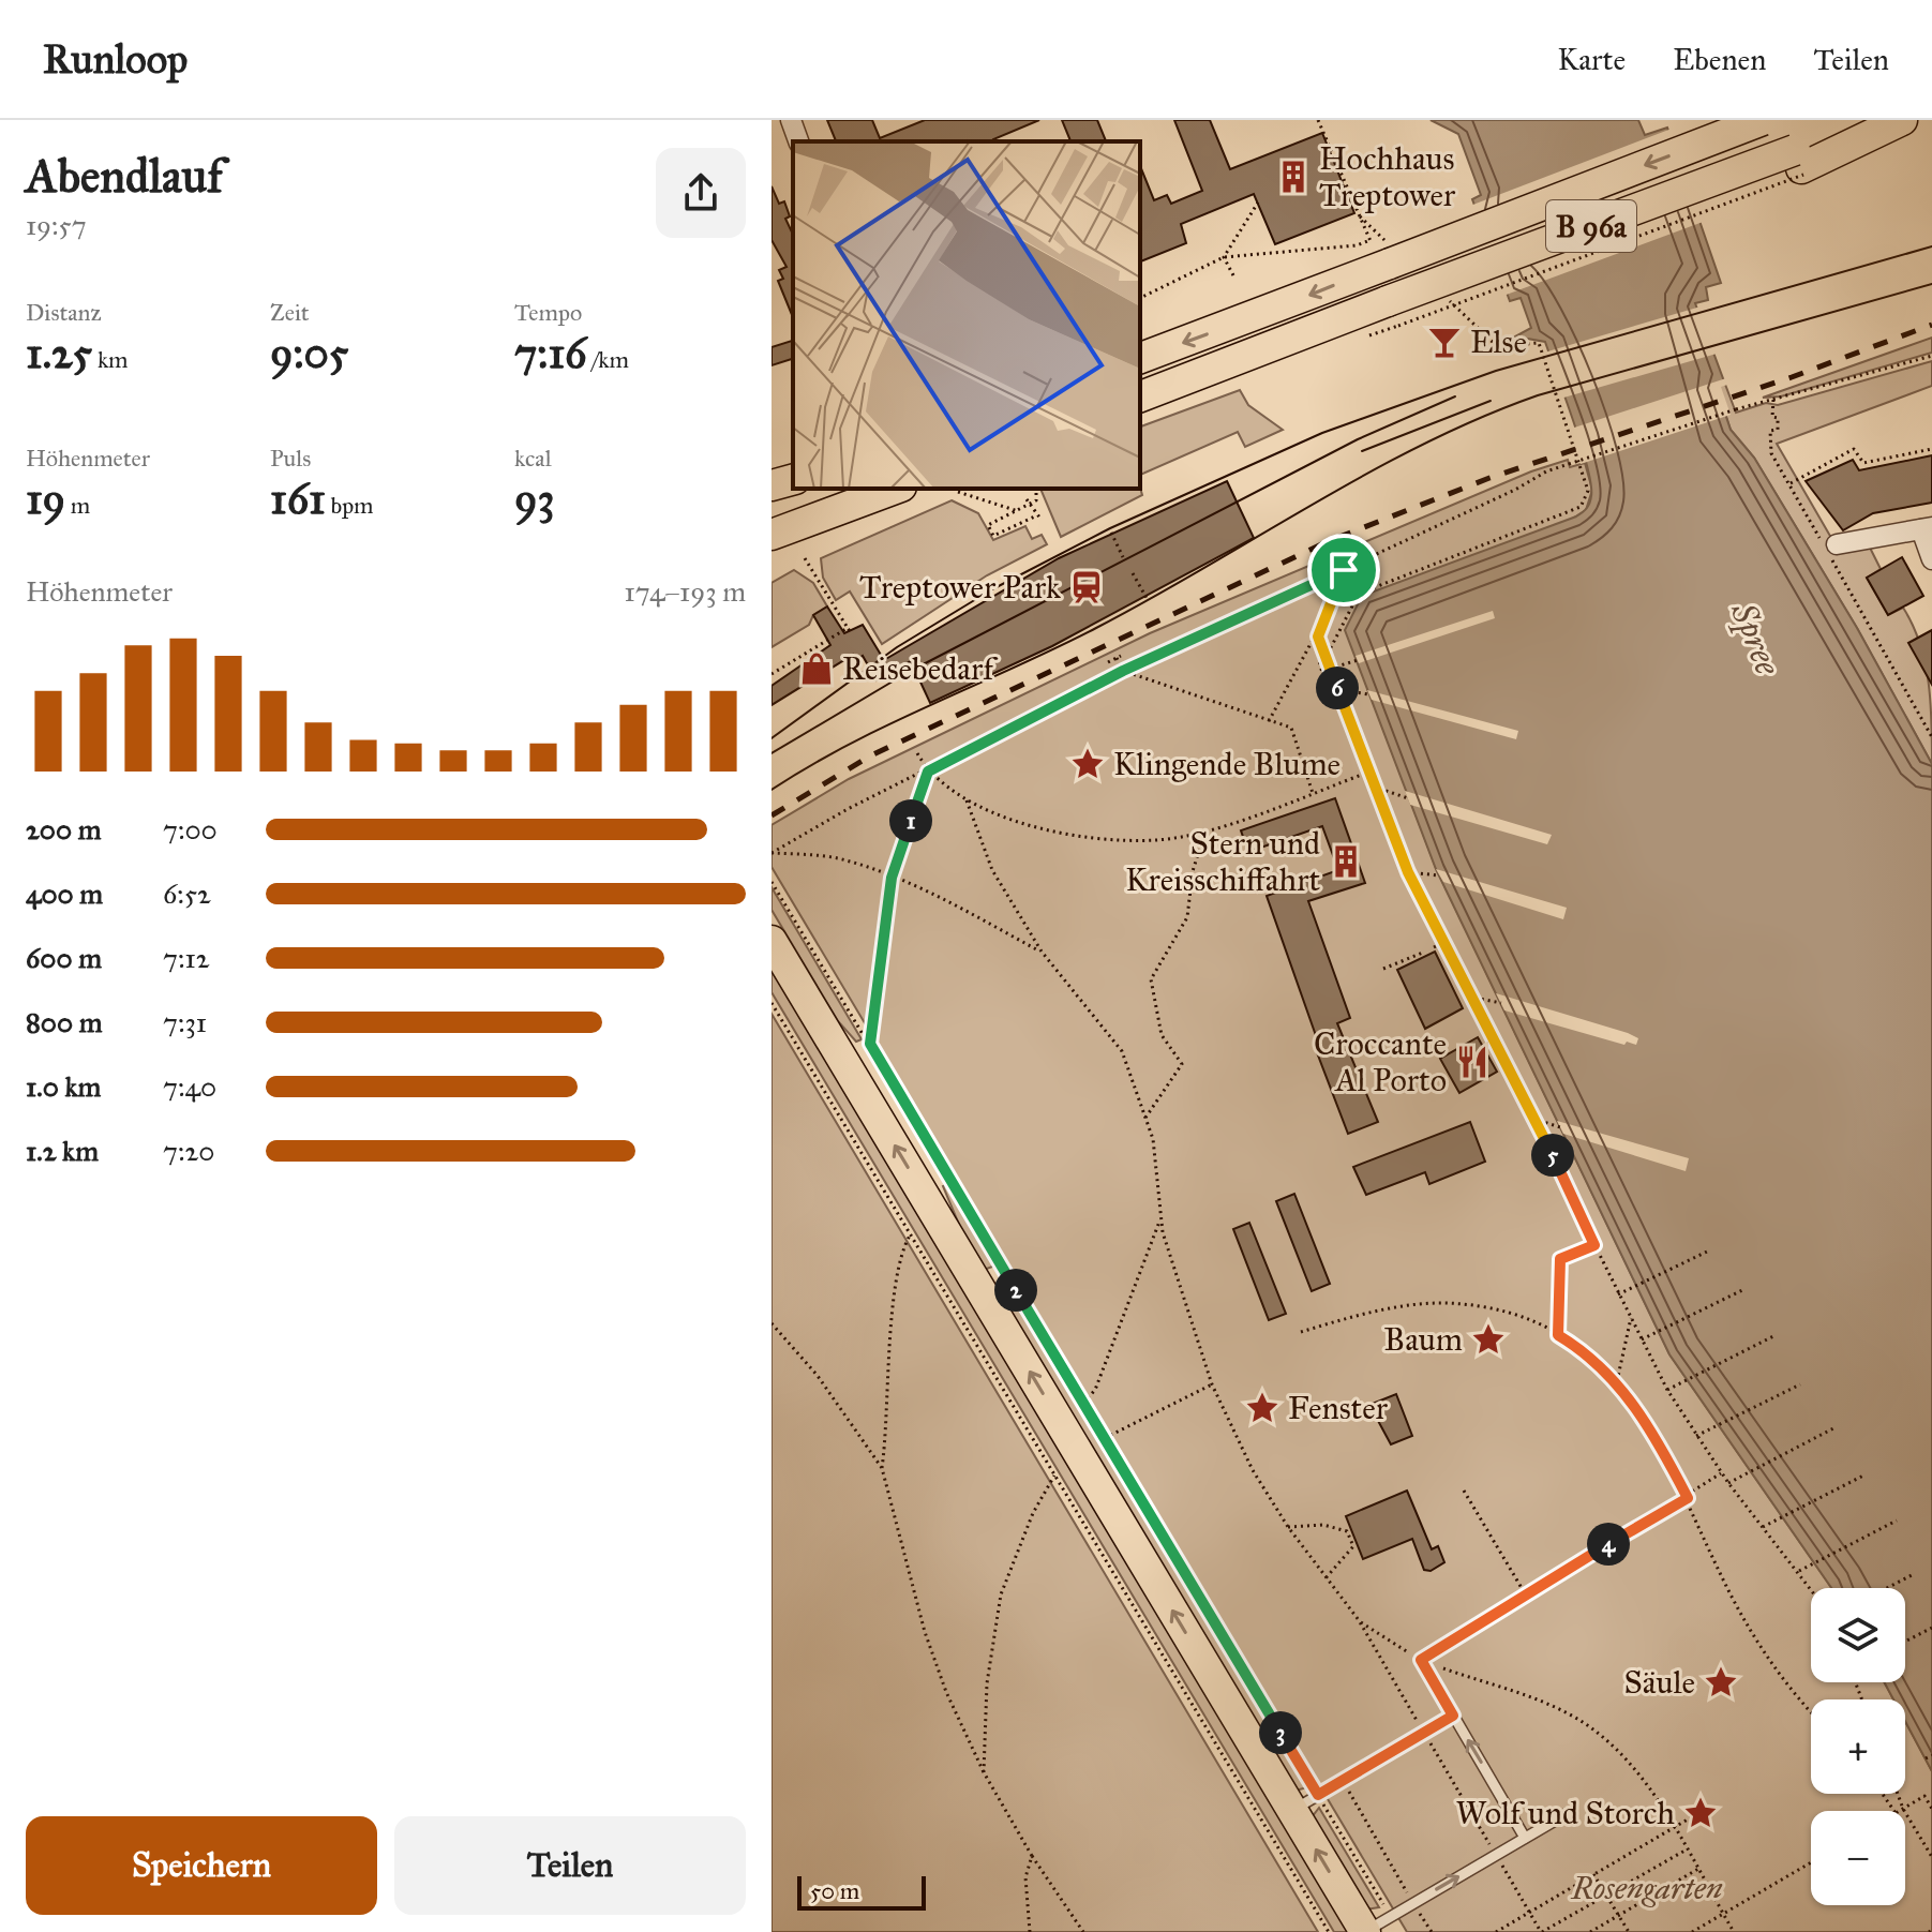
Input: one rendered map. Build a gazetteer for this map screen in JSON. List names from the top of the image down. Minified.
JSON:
{"streets":{"main road":["B 96a"]},"water":["Spree"],"parks":["Rosengarten"],"places":{"building":["Hochhaus Treptower","Stern und Kreisschiffahrt"],"bar":["Else"],"station":["Treptower Park"],"shop":["Reisebedarf"],"place":["Klingende Blume","Baum","Fenster","Säule","Wolf und Storch"],"restaurant":["Croccante Al Porto"]},"scale_bar":"50 m","page":{"header":"Runloop","nav":["Karte","Ebenen","Teilen"],"heading":["Abendlauf","19:57"],"stats":[["Distanz","1.25 km"],["Zeit","9:05"],["Tempo","7:16 /km"],["Höhenmeter","19 m"],["Puls","161 bpm"],["kcal","93"]],"chart":["Höhenmeter","174–193 m"],"pins":["6","1","5","2","4","3"],"list":[{"name":"200 m","note":"7:00"},{"name":"400 m","note":"6:52"},{"name":"600 m","note":"7:12"},{"name":"800 m","note":"7:31"},{"name":"1.0 km","note":"7:40"},{"name":"1.2 km","note":"7:20"}],"map_buttons":["+","−"],"buttons":["Speichern","Teilen"],"scale":"50 m"}}
